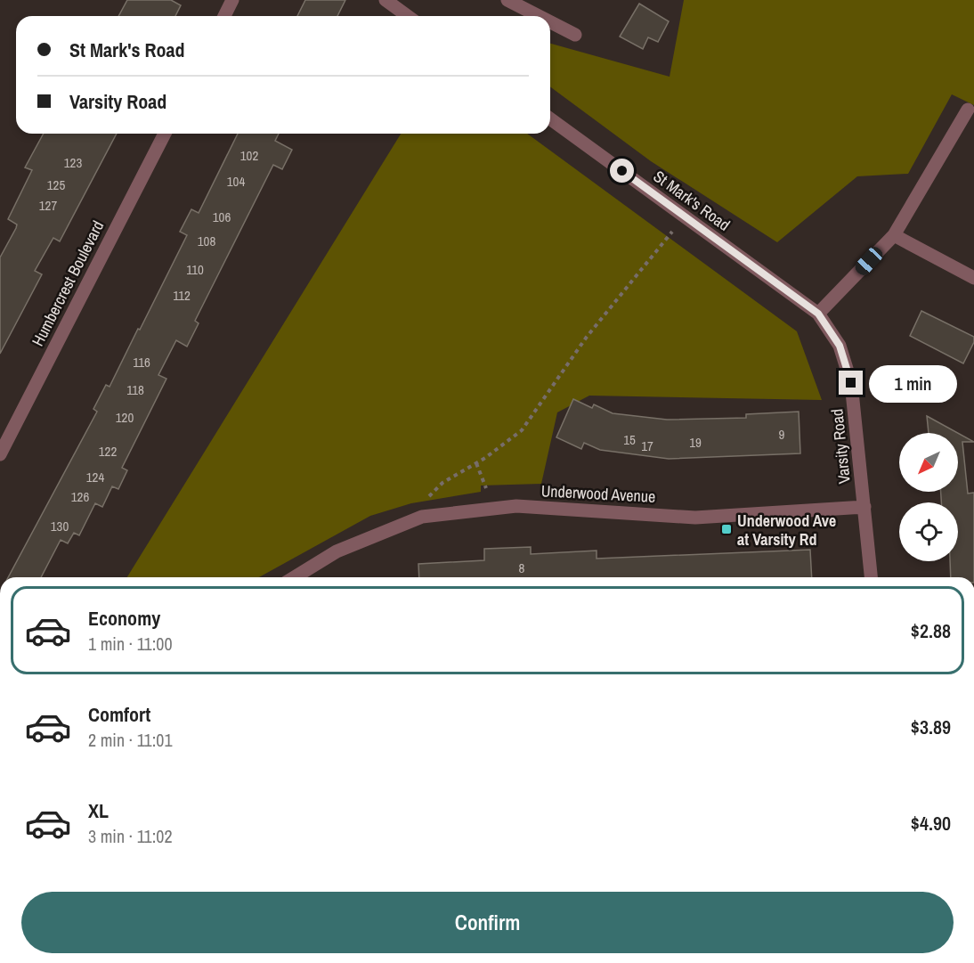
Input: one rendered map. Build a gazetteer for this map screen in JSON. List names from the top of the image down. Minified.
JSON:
{"streets":{"street":["St Mark's Road","Humbercrest Boulevard","Varsity Road","Underwood Avenue"]},"crossings":[["St Mark's Road","Varsity Road"],["Varsity Road","Underwood Avenue"]],"places":{"transit":["Underwood Ave at Varsity Rd"]},"house_numbers":["102","123","104","125","127","106","108","110","112","116","118","120","9","15","19","17","122","124","126","130","8"],"north":"bottom left","page":{"banner":["St Mark's Road","Varsity Road"],"bubble":"1 min","list":[{"name":"Economy","note":"1 min · 11:00","value":"$2.88"},{"name":"Comfort","note":"2 min · 11:01","value":"$3.89"},{"name":"XL","note":"3 min · 11:02","value":"$4.90"}],"buttons":"Confirm"}}
